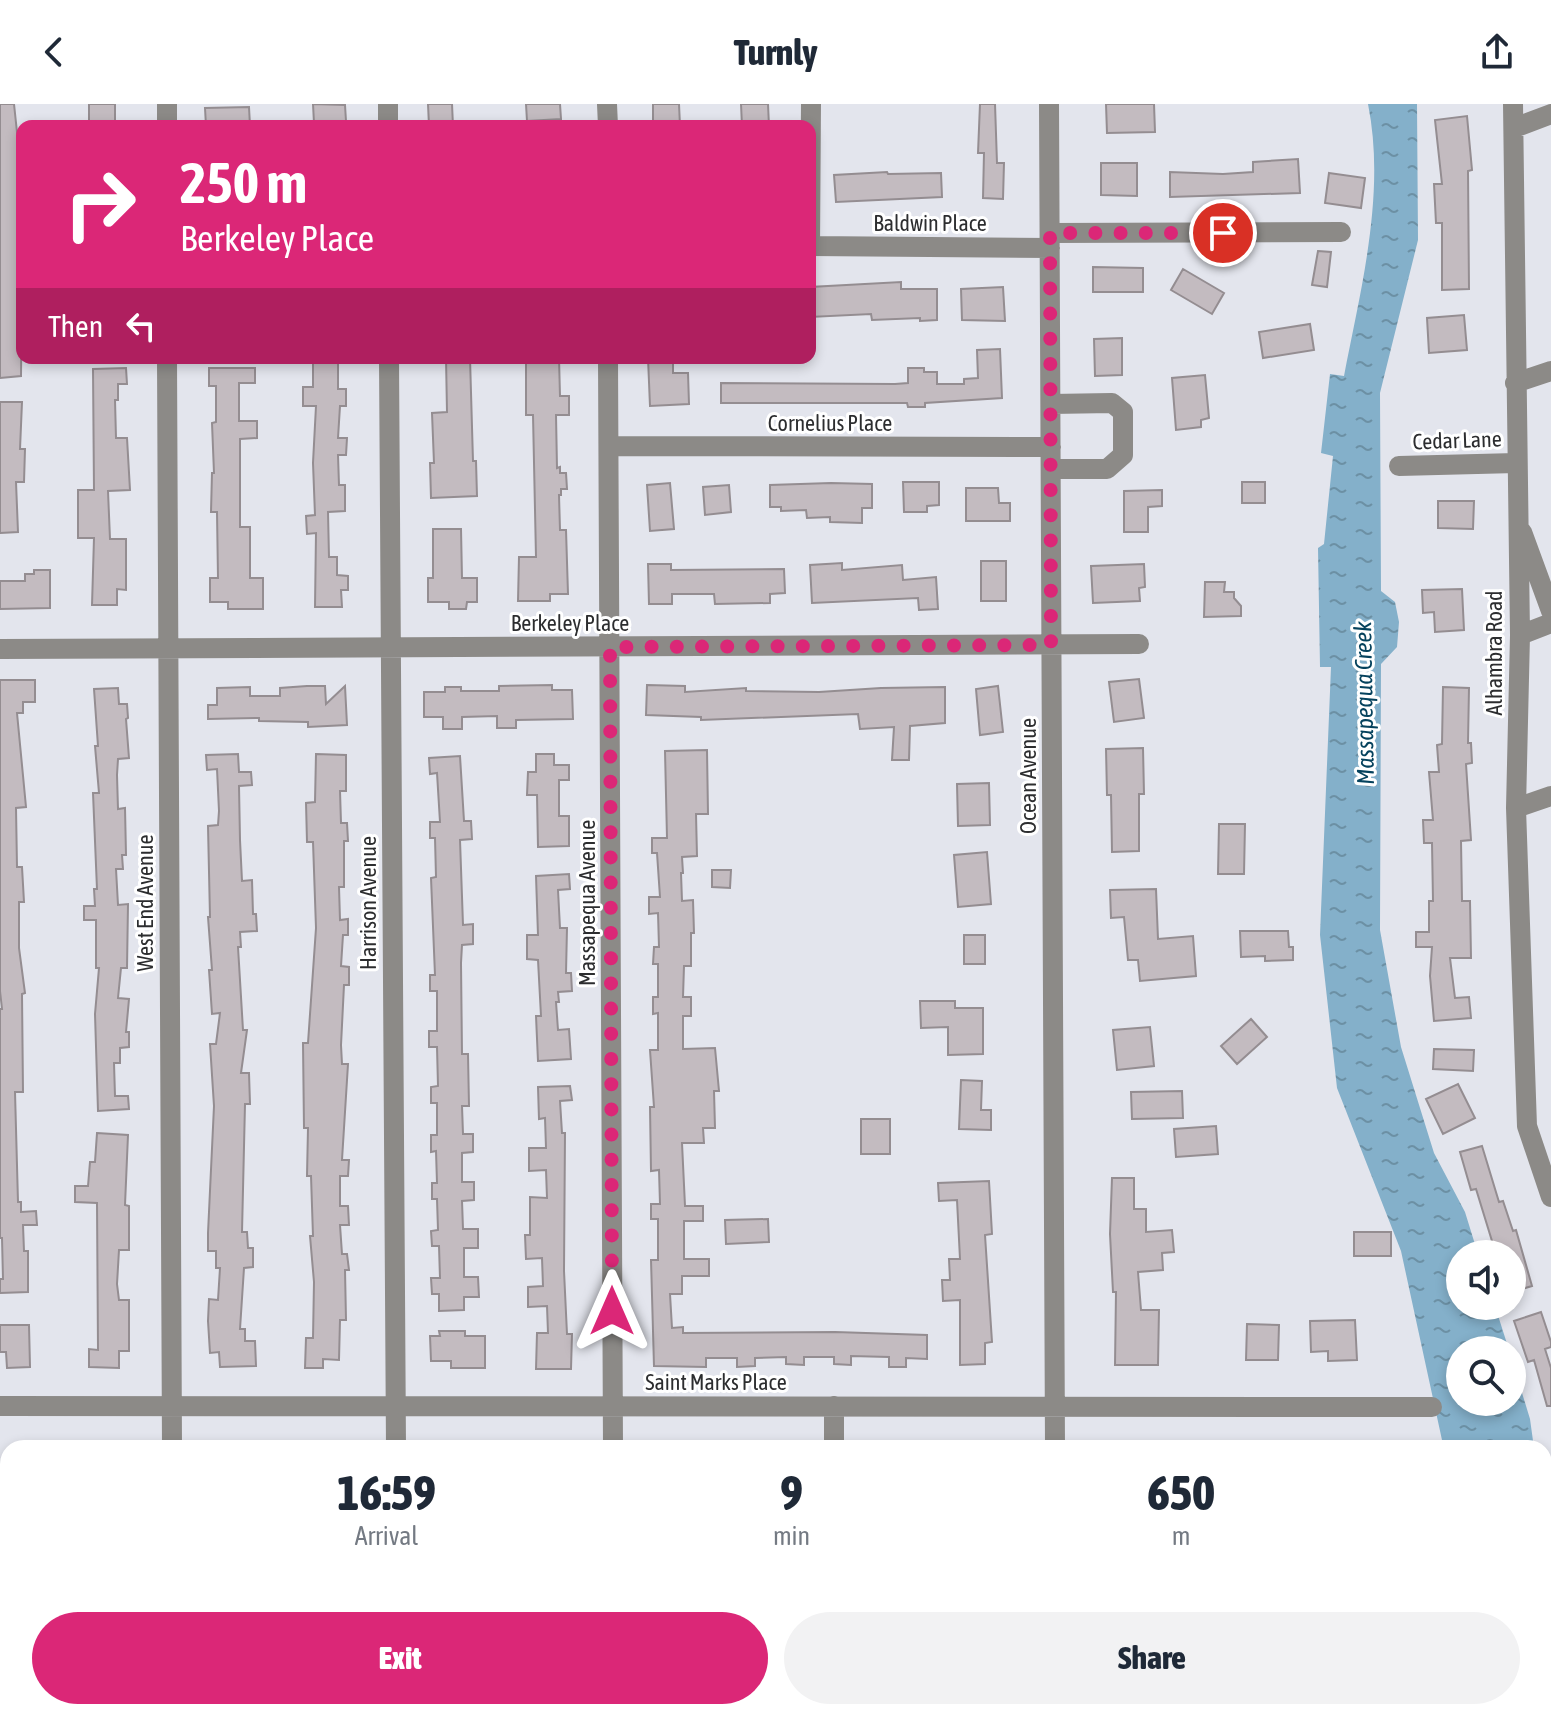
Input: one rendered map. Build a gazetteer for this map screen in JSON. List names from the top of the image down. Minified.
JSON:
{"streets":{"street":["Baldwin Place","Cornelius Place","Cedar Lane","Berkeley Place","Alhambra Road","Ocean Avenue","West End Avenue","Harrison Avenue","Massapequa Avenue","Saint Marks Place"]},"crossings":[["Baldwin Place","Ocean Avenue"],["Cornelius Place","Ocean Avenue"],["Cornelius Place","Massapequa Avenue"],["Cedar Lane","Alhambra Road"],["Berkeley Place","Ocean Avenue"],["Berkeley Place","West End Avenue"],["Berkeley Place","Harrison Avenue"],["Berkeley Place","Massapequa Avenue"],["Ocean Avenue","Saint Marks Place"],["West End Avenue","Saint Marks Place"],["Harrison Avenue","Saint Marks Place"],["Massapequa Avenue","Saint Marks Place"]],"water":["Massapequa Creek"],"page":{"header":"Turnly","turn":["250 m","Berkeley Place"],"then":"Then","eta":["16:59","Arrival","9","min","650","m"],"buttons":["Exit","Share"]}}
